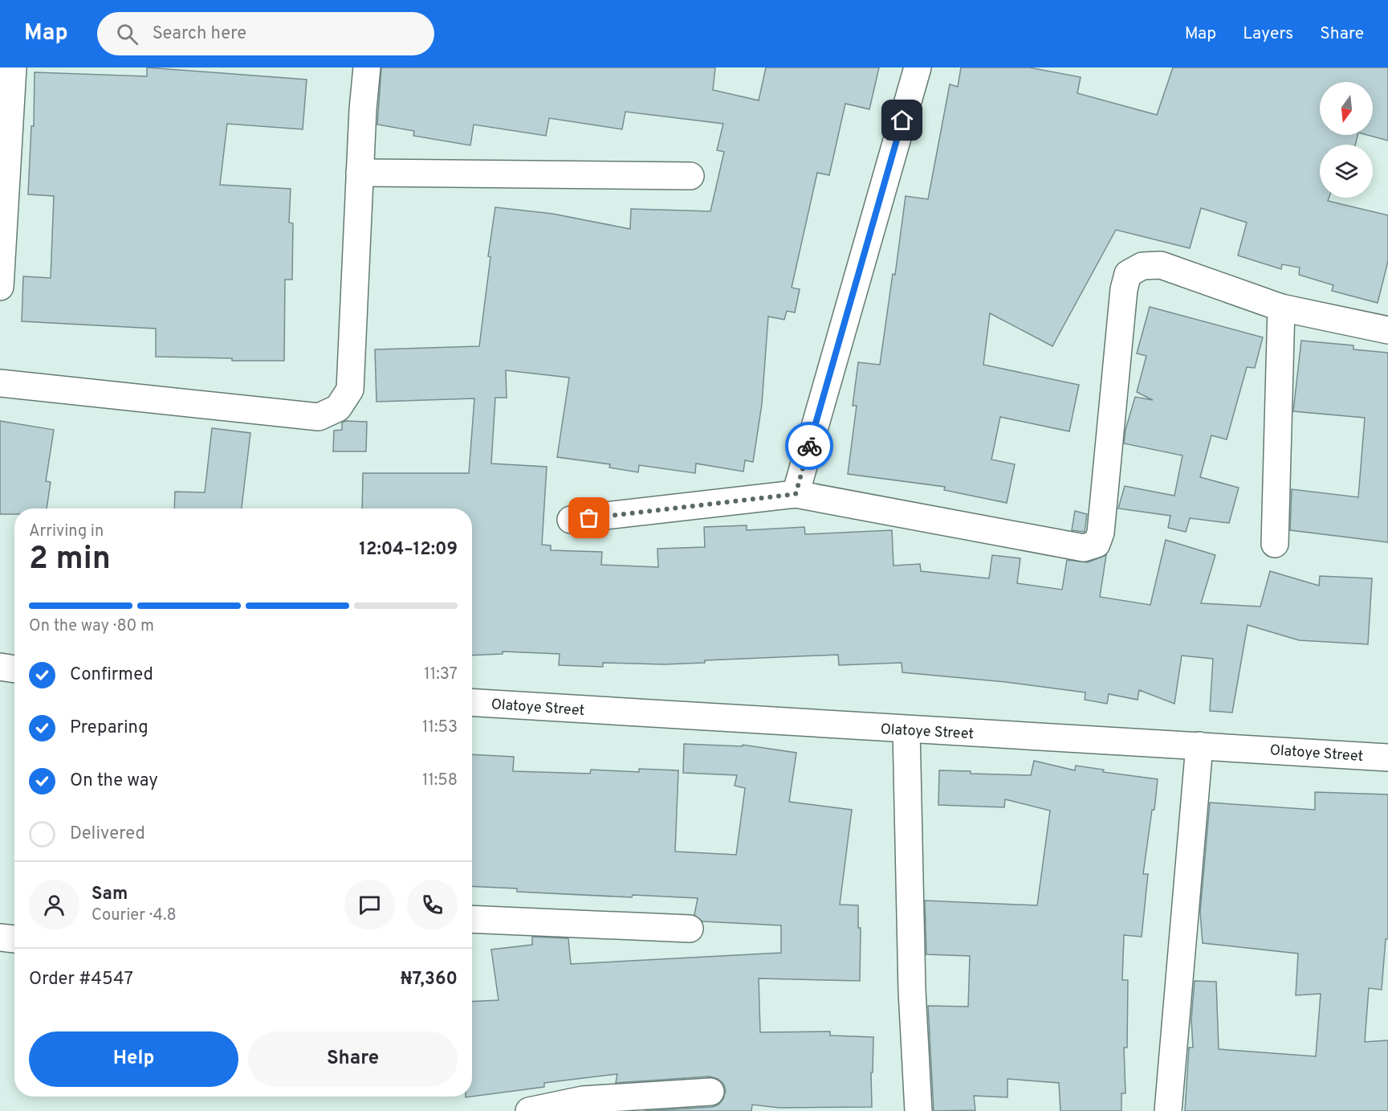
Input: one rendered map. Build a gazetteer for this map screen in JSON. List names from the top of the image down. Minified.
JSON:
{"streets":{"street":["Olatoye Street"]},"north":"bottom","page":{"header":"Map","search":"Search here","nav":["Map","Layers","Share"],"heading":["2 min","Arriving in","12:04–12:09"],"panel":["Sam","Courier · 4.8","Order #4547","₦7,360"],"bar":"On the way · 80 m","list":[["Confirmed","11:37"],["Preparing","11:53"],["On the way","11:58"],"Delivered"],"buttons":["Help","Share"]}}
